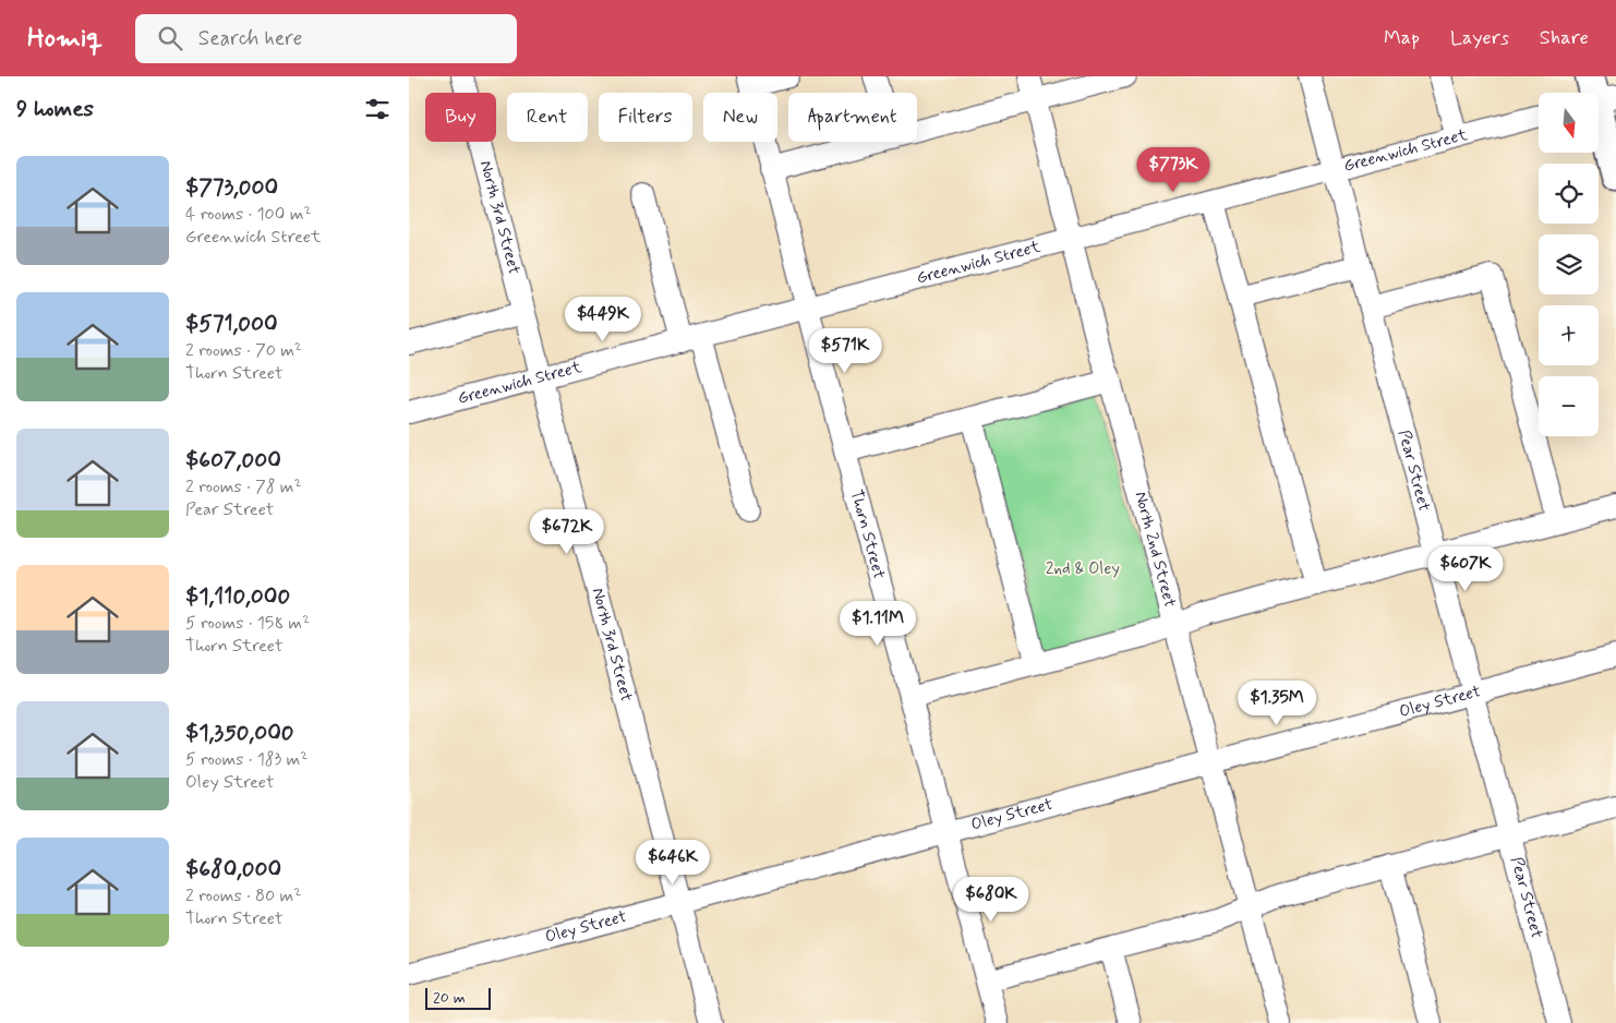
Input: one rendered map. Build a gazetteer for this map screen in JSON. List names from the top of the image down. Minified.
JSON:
{"streets":{"street":["Greenwich Street","North 3rd Street","Pear Street","Thorn Street","North 2nd Street","Oley Street"]},"crossings":[["Greenwich Street","North 3rd Street"],["Greenwich Street","Pear Street"],["Greenwich Street","Thorn Street"],["Greenwich Street","North 2nd Street"],["North 3rd Street","Oley Street"],["Pear Street","Oley Street"],["Thorn Street","Oley Street"],["North 2nd Street","Oley Street"]],"parks":["2nd & Oley"],"scale_bar":"20 m","north":"bottom","page":{"header":"Homiq","search":"Search here","nav":["Map","Layers","Share"],"heading":"9 homes","map_buttons":["+","−"],"chip":["Buy","Rent","Filters","New","Apartment"],"list":[{"name":"$773,000","note":"4 rooms · 100 m² · Greenwich Street"},{"name":"$571,000","note":"2 rooms · 70 m² · Thorn Street"},{"name":"$607,000","note":"2 rooms · 78 m² · Pear Street"},{"name":"$1,110,000","note":"5 rooms · 158 m² · Thorn Street"},{"name":"$1,350,000","note":"5 rooms · 183 m² · Oley Street"},{"name":"$680,000","note":"2 rooms · 80 m² · Thorn Street"}],"price":["$773K","$449K","$571K","$672K","$607K","$1.11M","$1.35M","$646K","$680K"],"scale":"20 m"}}
